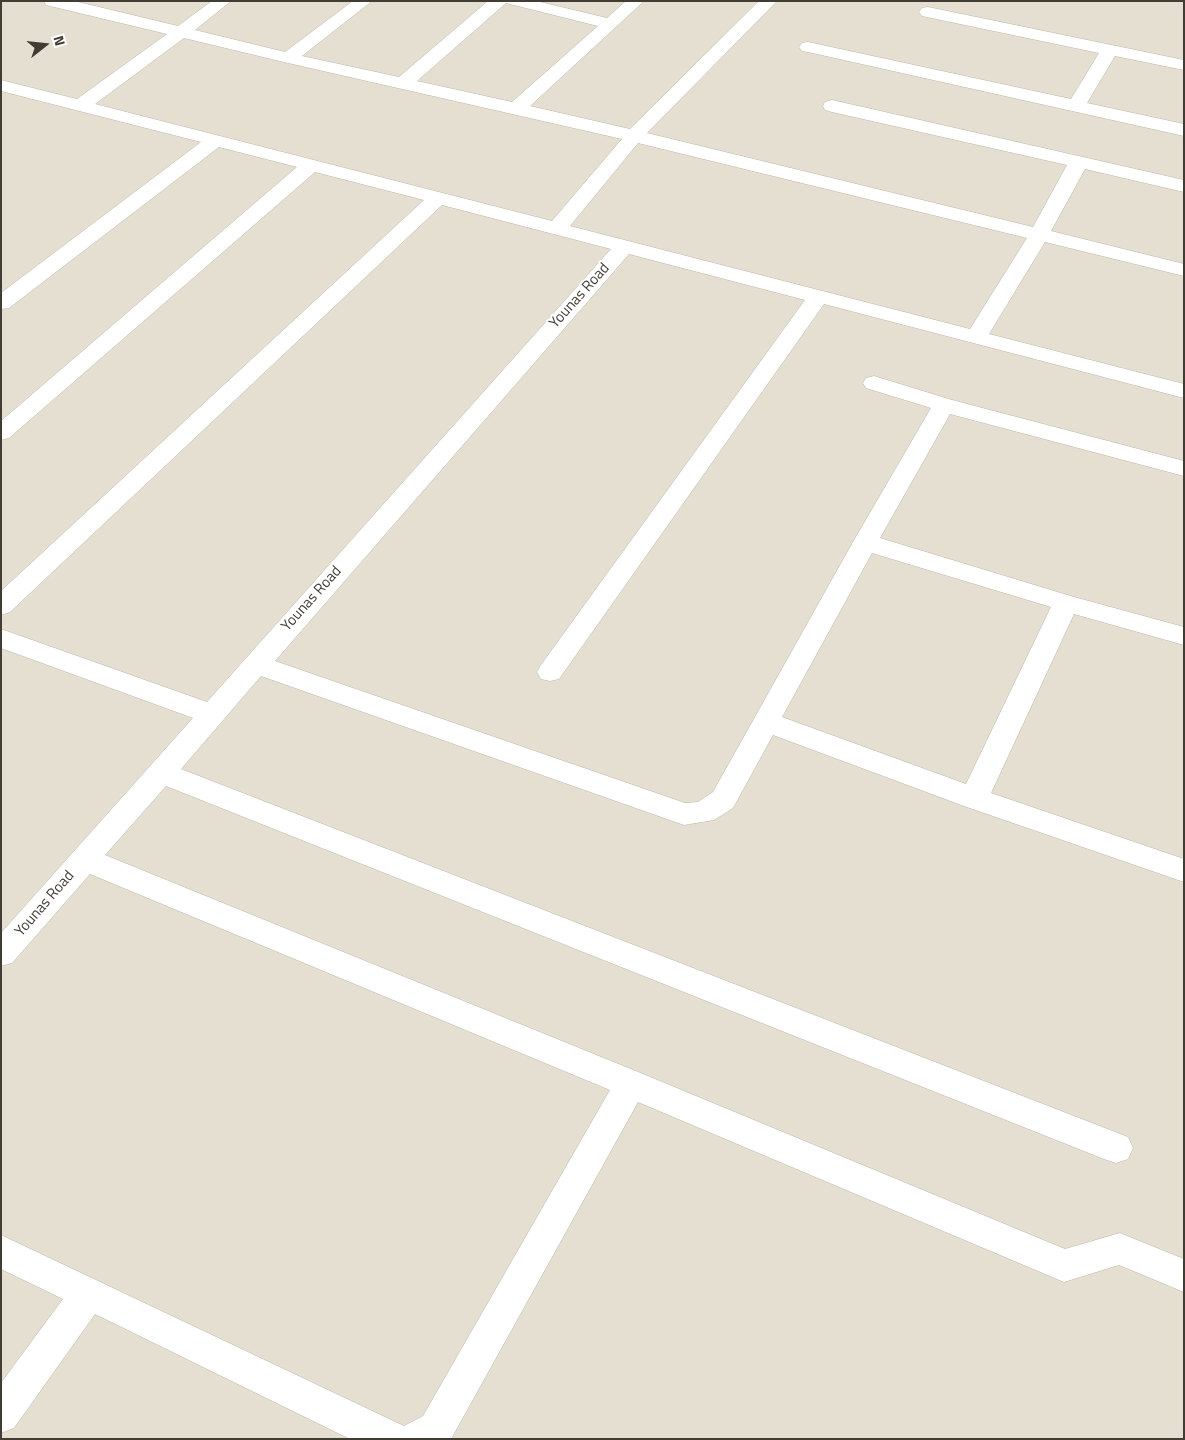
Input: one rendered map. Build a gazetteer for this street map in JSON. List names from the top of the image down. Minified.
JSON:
{"streets":{"street":["Younas Road"]},"north":"right"}
